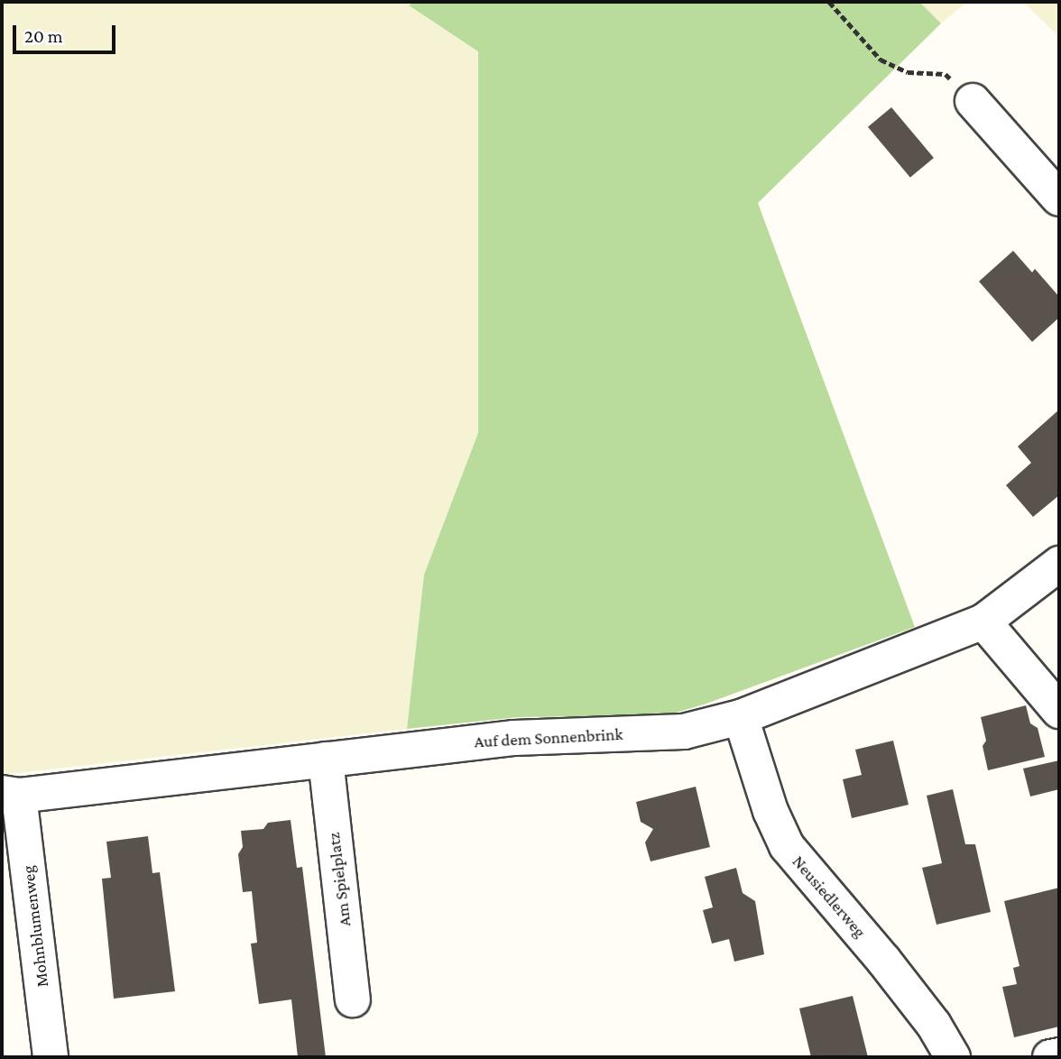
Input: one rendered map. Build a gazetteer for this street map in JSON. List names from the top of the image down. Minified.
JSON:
{"streets":{"street":["Auf dem Sonnenbrink","Am Spielplatz","Neusiedlerweg","Mohnblumenweg"]},"crossings":[["Auf dem Sonnenbrink","Am Spielplatz"],["Auf dem Sonnenbrink","Neusiedlerweg"],["Auf dem Sonnenbrink","Mohnblumenweg"]],"scale_bar":"20 m"}
